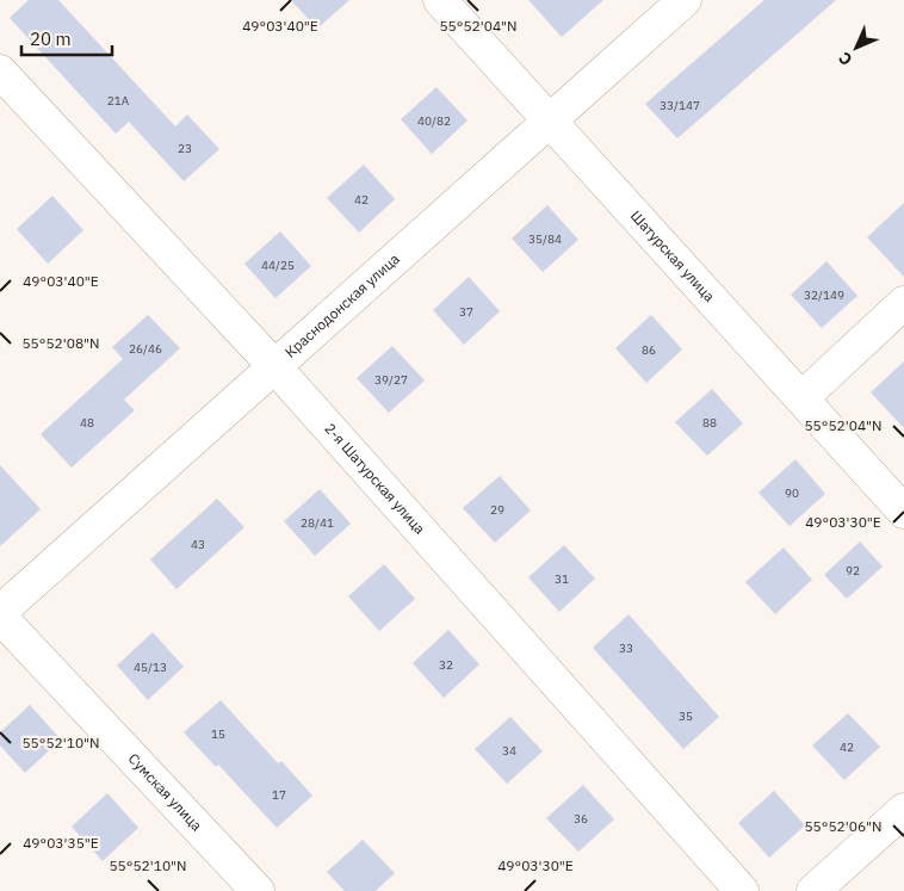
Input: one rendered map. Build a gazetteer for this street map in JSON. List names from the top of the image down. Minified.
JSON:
{"streets":{"street":["Шатурская улица","Краснодонская улица","2-я Шатурская улица","Сумская улица"]},"crossings":[["Шатурская улица","Краснодонская улица"],["Краснодонская улица","2-я Шатурская улица"]],"house_numbers":["21А","33/147","40/82","23","42","35/84","44/25","32/149","37","26/46","86","39/27","48","88","90","29","28/41","43","92","31","33","32","45/13","35","15","42","34","17","36"],"scale_bar":"20 m","north":"bottom left","coordinates":["49°03'40\"E","55°52'04\"N","55°52'08\"N","49°03'30\"E","55°52'10\"N","55°52'06\"N","49°03'35\"E"]}
